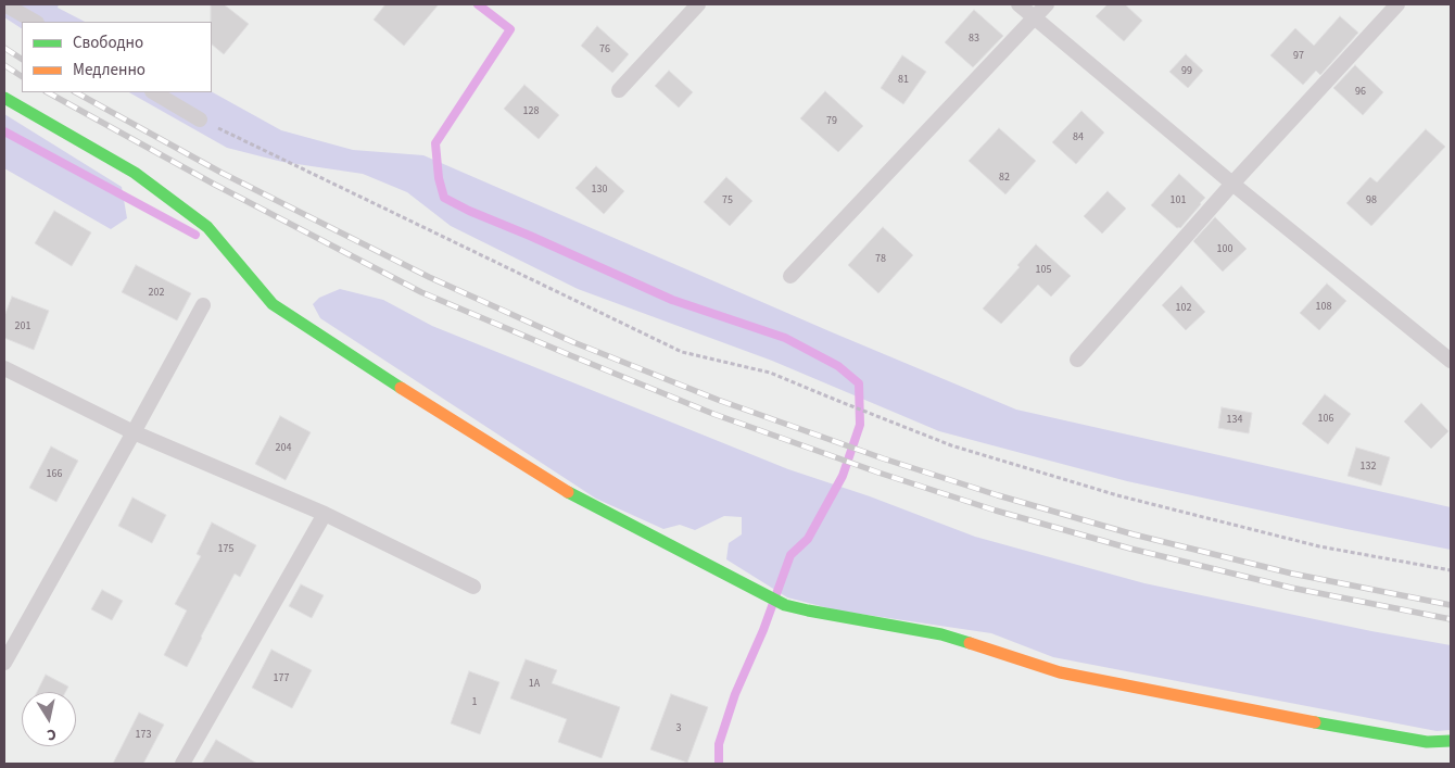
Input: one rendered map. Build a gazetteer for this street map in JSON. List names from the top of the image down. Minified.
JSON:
{"house_numbers":["83","76","97","99","81","96","128","79","84","82","130","75","101","98","100","78","105","202","108","102","201","106","134","204","132","166","175","177","1А","1","3","173"],"legend":["Свободно","Медленно"],"north":"bottom"}
